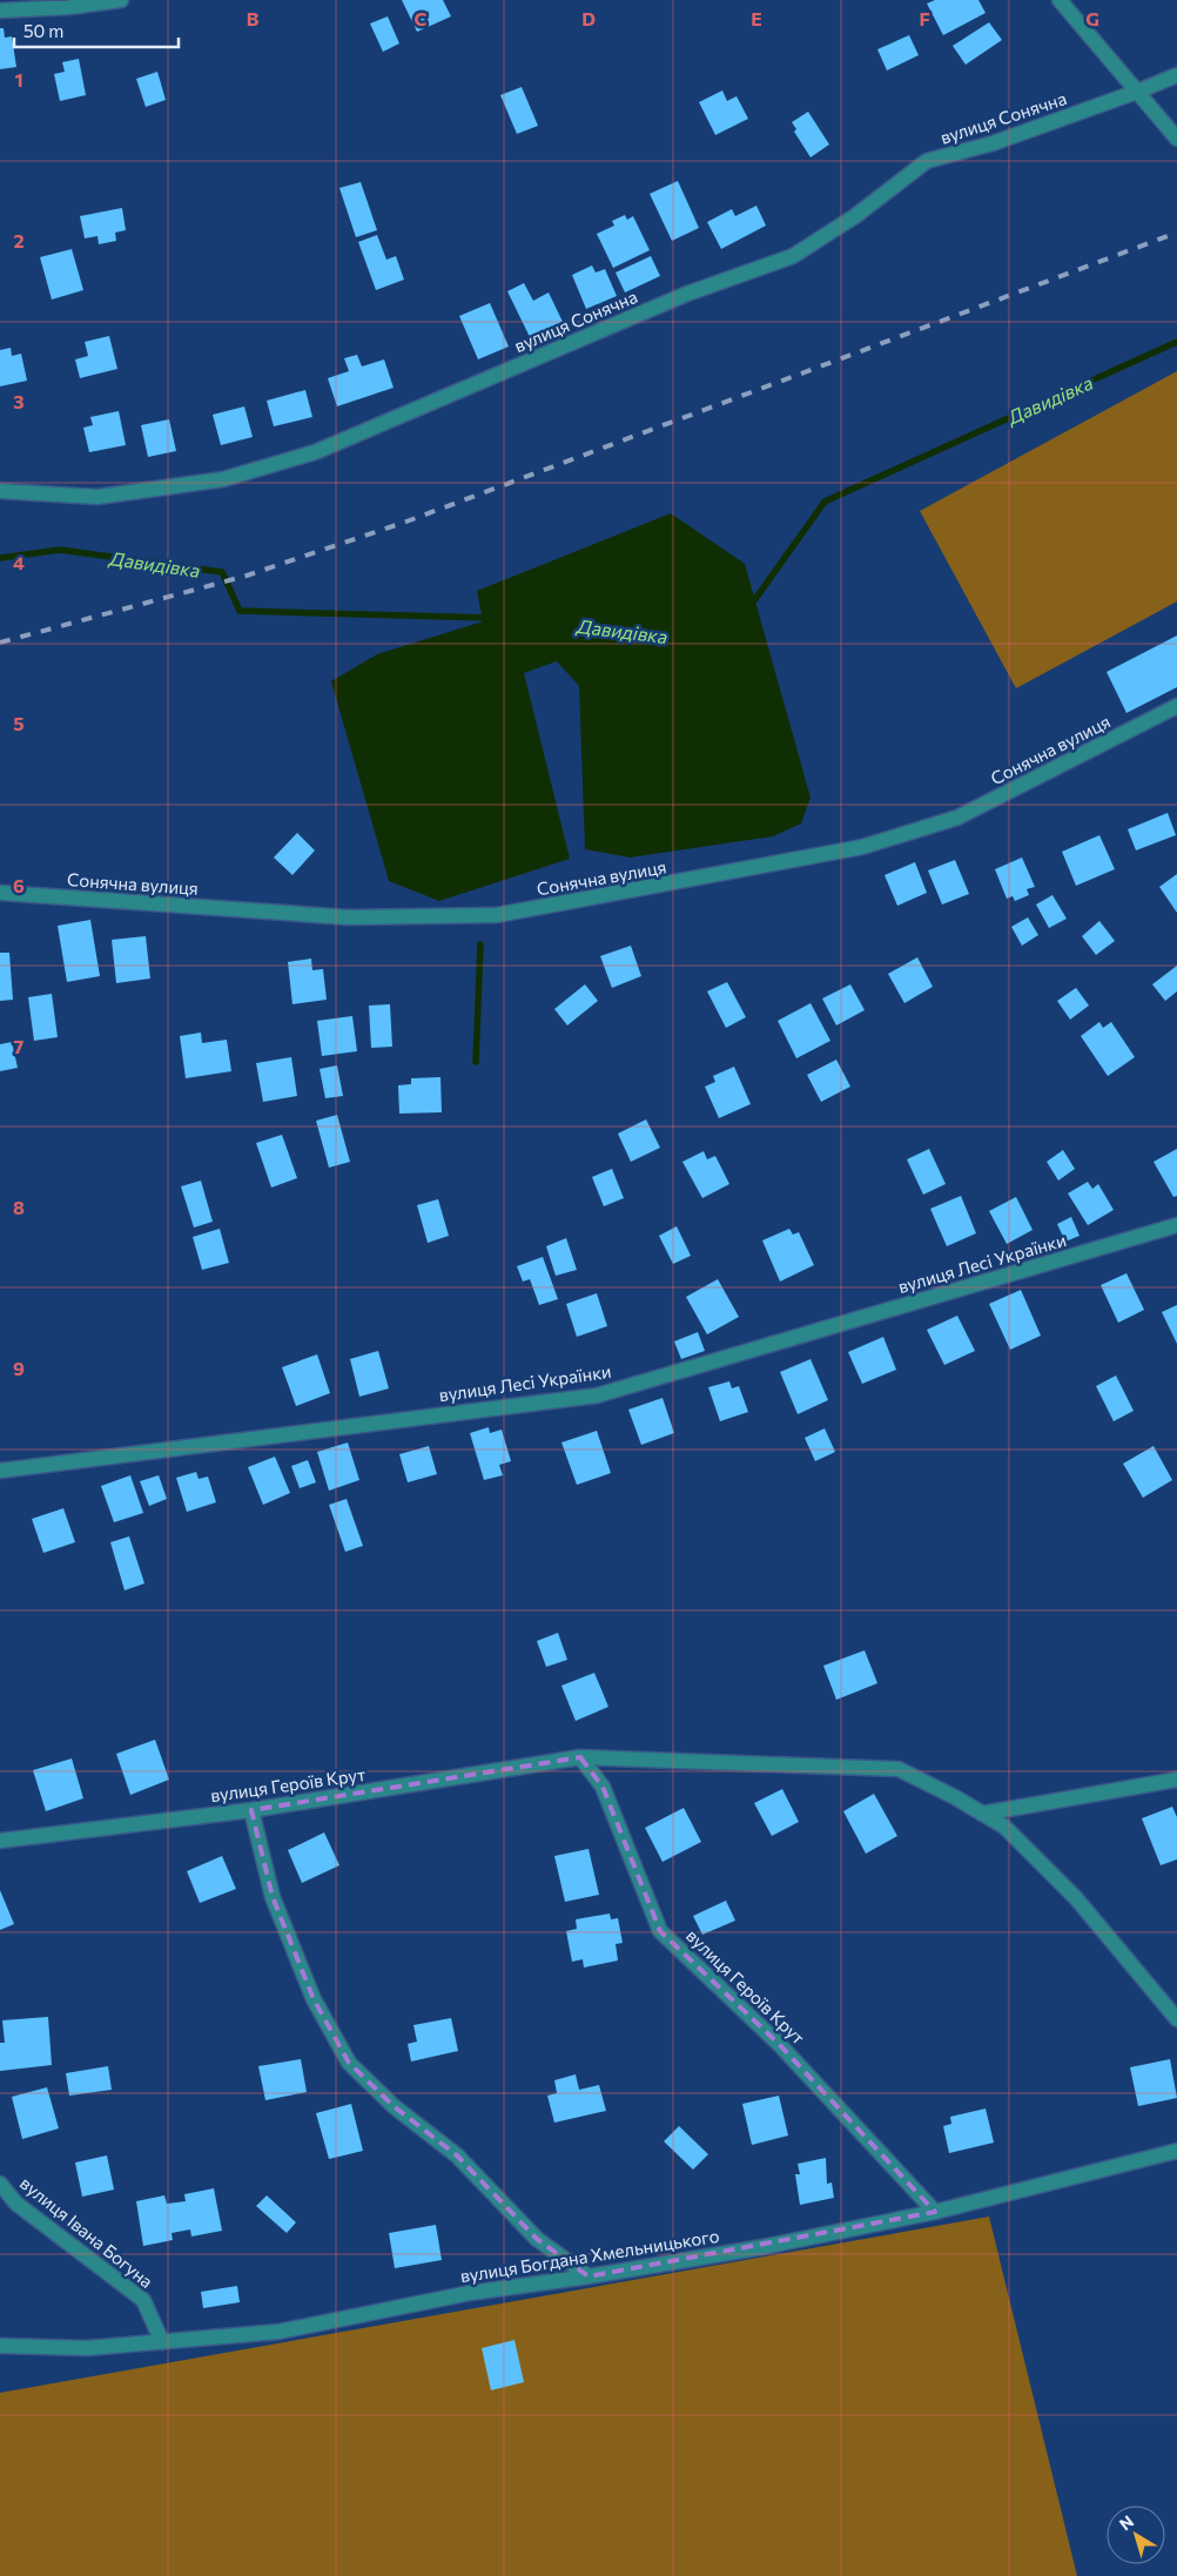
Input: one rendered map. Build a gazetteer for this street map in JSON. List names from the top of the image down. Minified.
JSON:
{"streets":{"street":["вулиця Сонячна","Сонячна вулиця","вулиця Лесі Українки","вулиця Героїв Крут","вулиця Івана Богуна","вулиця Богдана Хмельницького"]},"crossings":[["вулиця Героїв Крут","вулиця Богдана Хмельницького"],["вулиця Івана Богуна","вулиця Богдана Хмельницького"]],"water":["Давидівка"],"scale_bar":"50 m","north":"top left","grid":{"columns":["B","C","D","E","F","G"],"rows":["1","2","3","4","5","6","7","8","9"]}}
